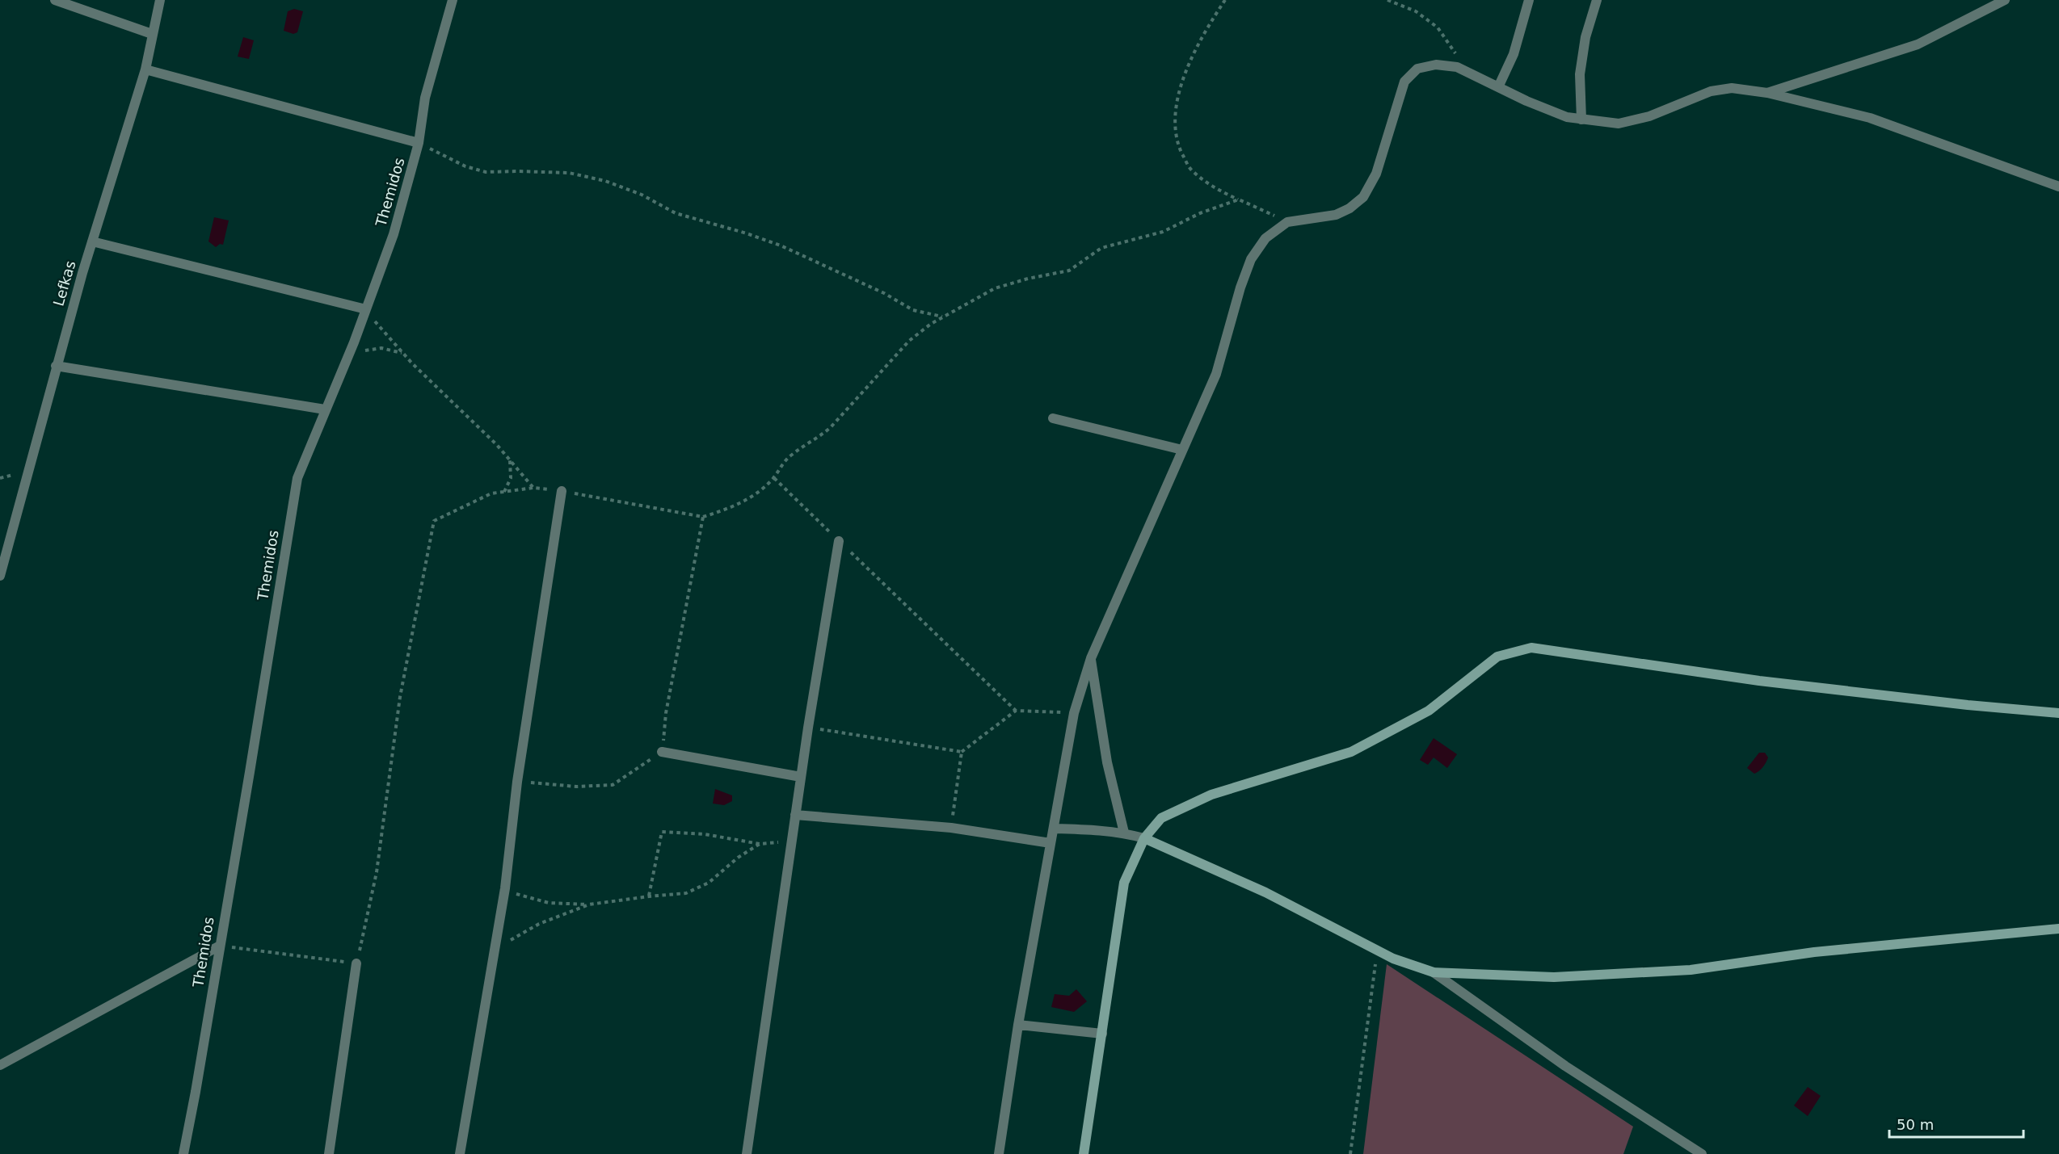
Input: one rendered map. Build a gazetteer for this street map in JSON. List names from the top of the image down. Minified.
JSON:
{"streets":{"street":["Themidos","Lefkas"]},"scale_bar":"50 m"}
